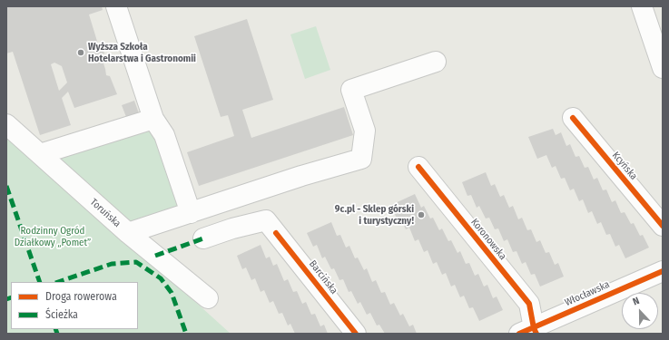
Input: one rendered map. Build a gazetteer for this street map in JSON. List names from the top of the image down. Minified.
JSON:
{"streets":{"street":["Kcyńska","Toruńska","Koronowska","Barcińska","Włocławska"]},"crossings":[["Koronowska","Włocławska"]],"parks":["Rodzinny Ogród Działkowy „Pomet”"],"places":["Wyższa Szkoła Hotelarstwa i Gastronomii","9c.pl - Sklep górski i turystyczny!"],"legend":["Droga rowerowa","Ścieżka"],"north":"top"}
